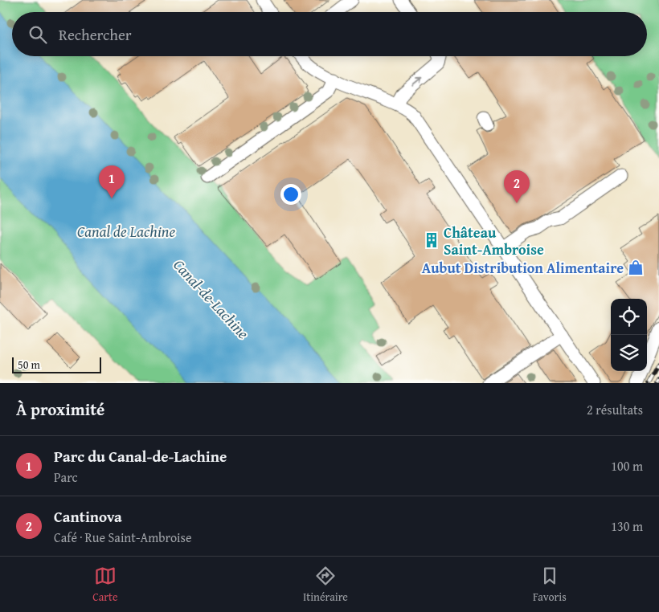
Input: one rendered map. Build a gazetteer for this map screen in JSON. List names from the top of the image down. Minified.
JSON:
{"water":["Canal de Lachine","Canal-de-Lachine"],"places":{"building":["Château Saint-Ambroise"],"shop":["Aubut Distribution Alimentaire"]},"scale_bar":"50 m","page":{"search":"Rechercher","pins":["1","2"],"scale":"50 m","heading":["À proximité","2 résultats"],"list":[{"mark":"1","name":"Parc du Canal-de-Lachine","note":"Parc","value":"100 m"},{"mark":"2","name":"Cantinova","note":"Café · Rue Saint-Ambroise","value":"130 m"}],"nav":["Carte","Itinéraire","Favoris"]}}
